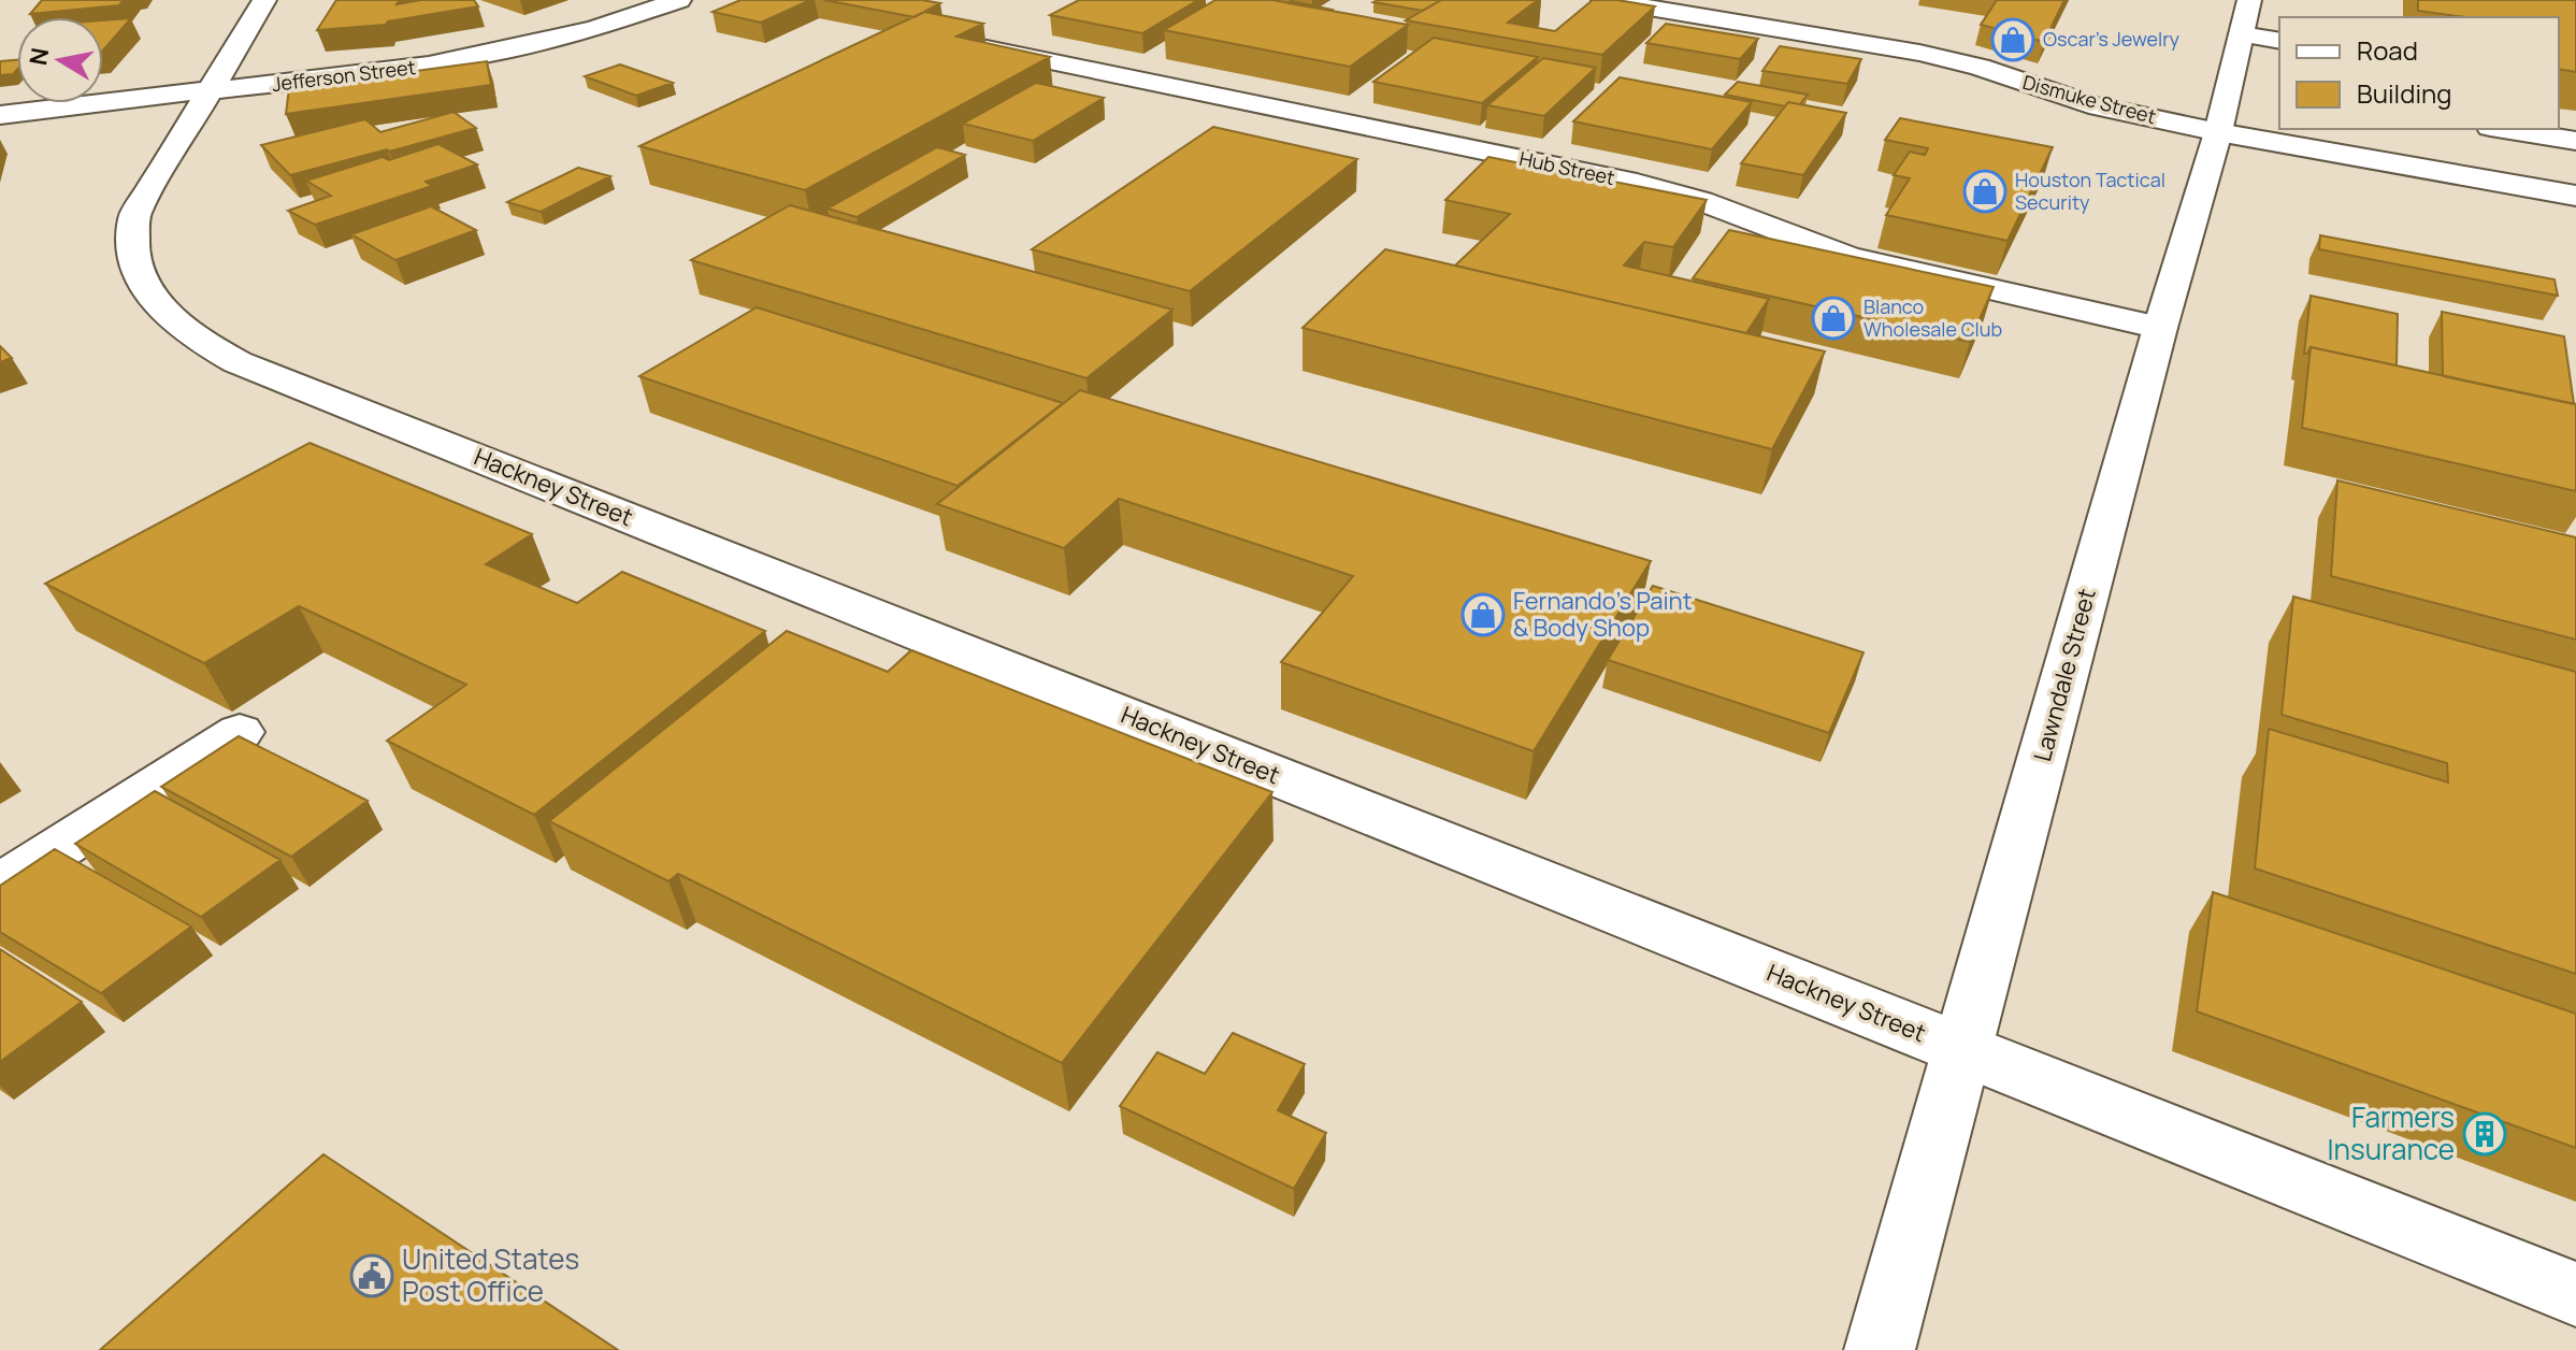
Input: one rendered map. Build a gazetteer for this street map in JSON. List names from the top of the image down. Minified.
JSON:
{"streets":{"street":["Jefferson Street","Dismuke Street","Hub Street","Hackney Street","Lawndale Street"]},"crossings":[["Jefferson Street","Hackney Street"],["Dismuke Street","Lawndale Street"],["Hub Street","Lawndale Street"],["Hackney Street","Lawndale Street"]],"places":{"shop":["Oscar's Jewelry","Houston Tactical Security","Blanco Wholesale Club","Fernando's Paint & Body Shop"],"building":["Farmers Insurance"],"public building":["United States Post Office"]},"legend":["Road","Building"],"north":"left"}
